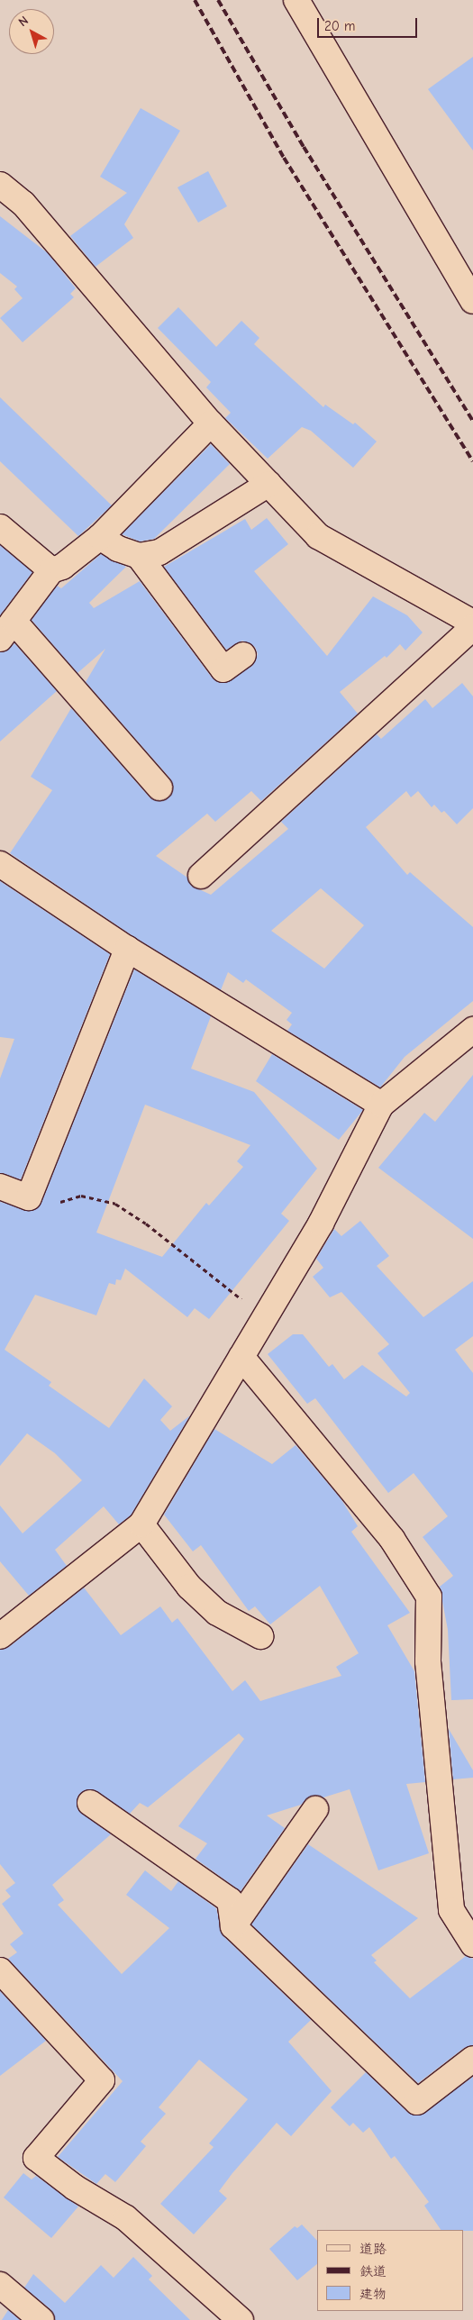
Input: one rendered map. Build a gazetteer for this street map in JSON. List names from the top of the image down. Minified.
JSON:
{"legend":["道路","鉄道","建物"],"scale_bar":"20 m","north":"top left"}
